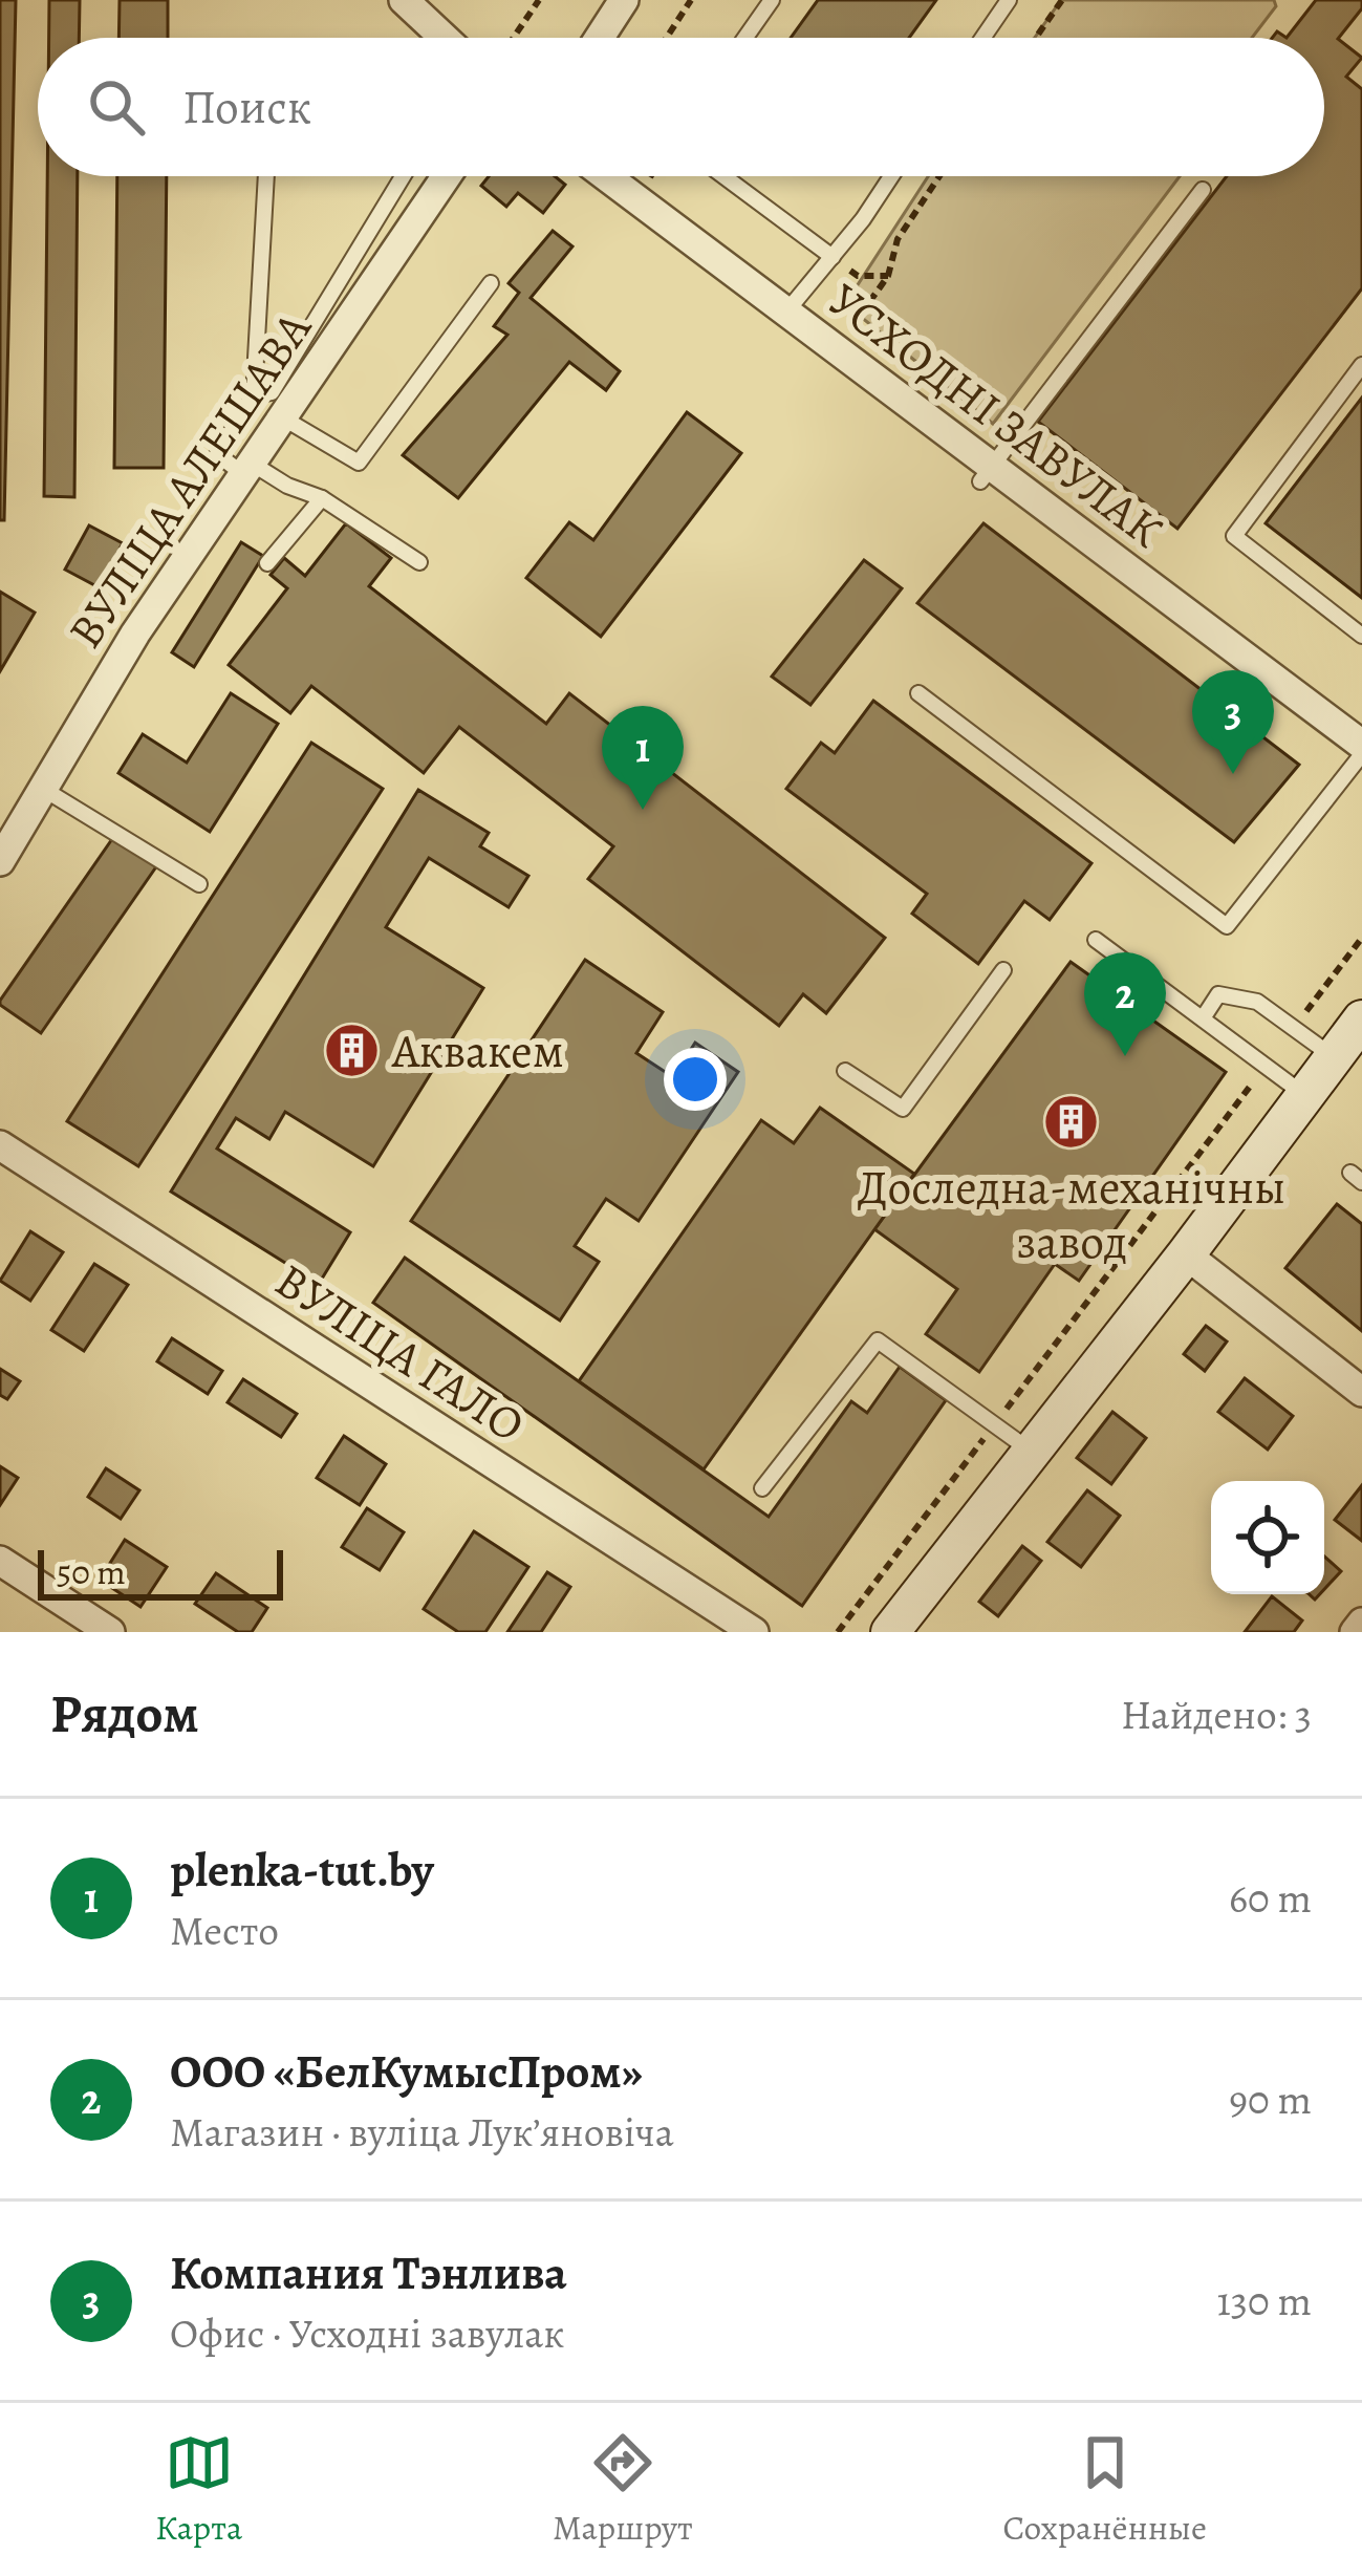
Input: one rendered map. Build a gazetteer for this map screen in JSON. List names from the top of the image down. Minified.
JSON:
{"streets":{"street":["УСХОДНІ ЗАВУЛАК","ВУЛІЦА АЛЕШАВА","ВУЛІЦА ГАЛО"]},"places":{"building":["Аквакем","Доследна-механічны завод"]},"scale_bar":"50 m","page":{"search":"Поиск","pins":["3","1","2"],"scale":"50 m","heading":["Рядом","Найдено: 3"],"list":[{"mark":"1","name":"plenka-tut.by","note":"Место","value":"60 m"},{"mark":"2","name":"ООО «БелКумысПром»","note":"Магазин · вуліца Лукʼяновіча","value":"90 m"},{"mark":"3","name":"Компания Тэнлива","note":"Офис · Усходні завулак","value":"130 m"}],"nav":["Карта","Маршрут","Сохранённые"]}}
